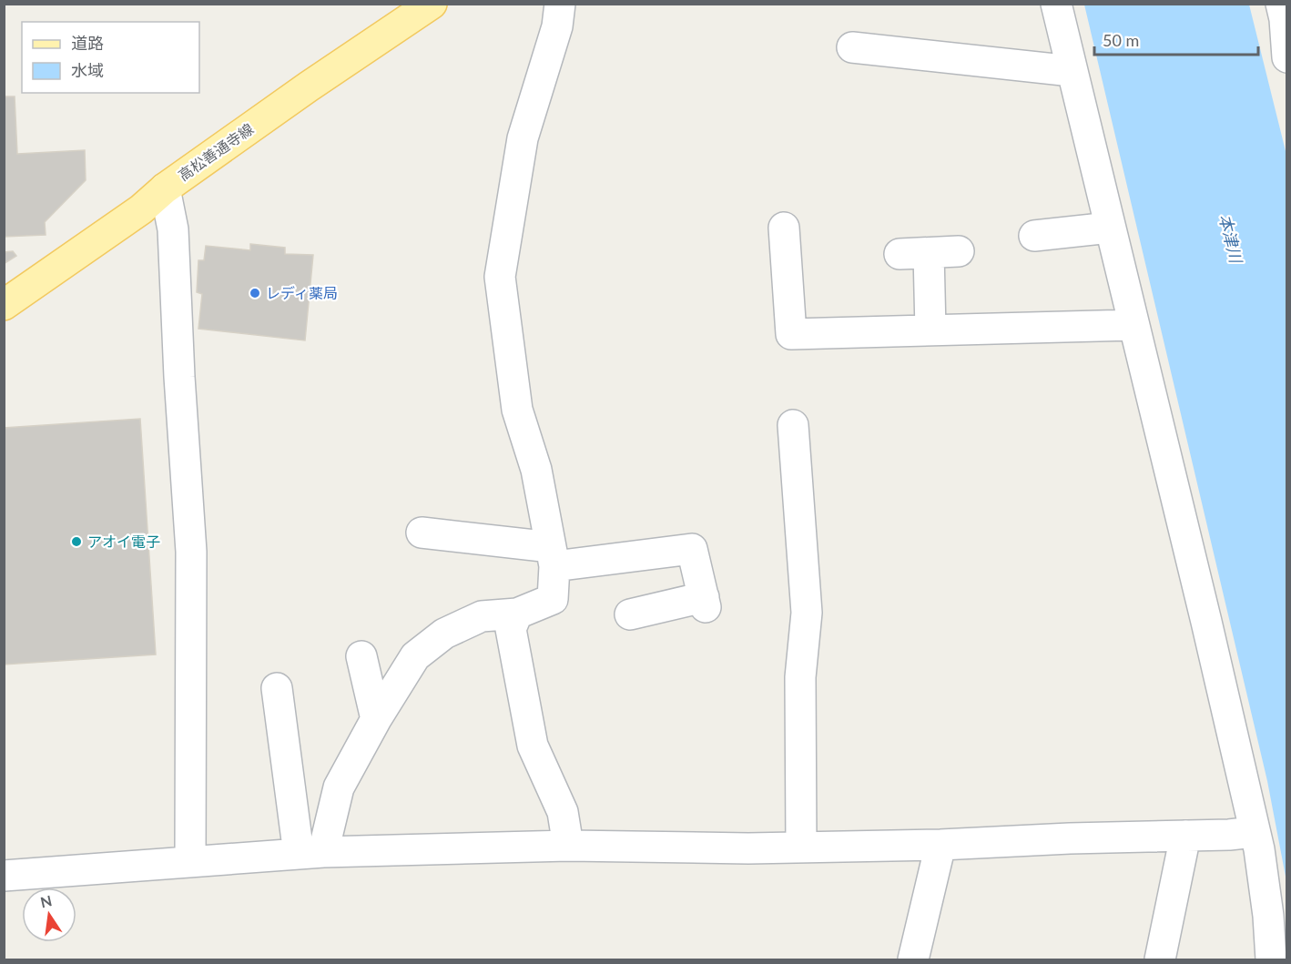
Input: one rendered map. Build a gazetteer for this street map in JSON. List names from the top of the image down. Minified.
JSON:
{"streets":{"main road":["高松善通寺線"]},"water":["本津川"],"places":["レディ薬局","アオイ電子"],"legend":["道路","水域"],"scale_bar":"50 m","north":"top"}
